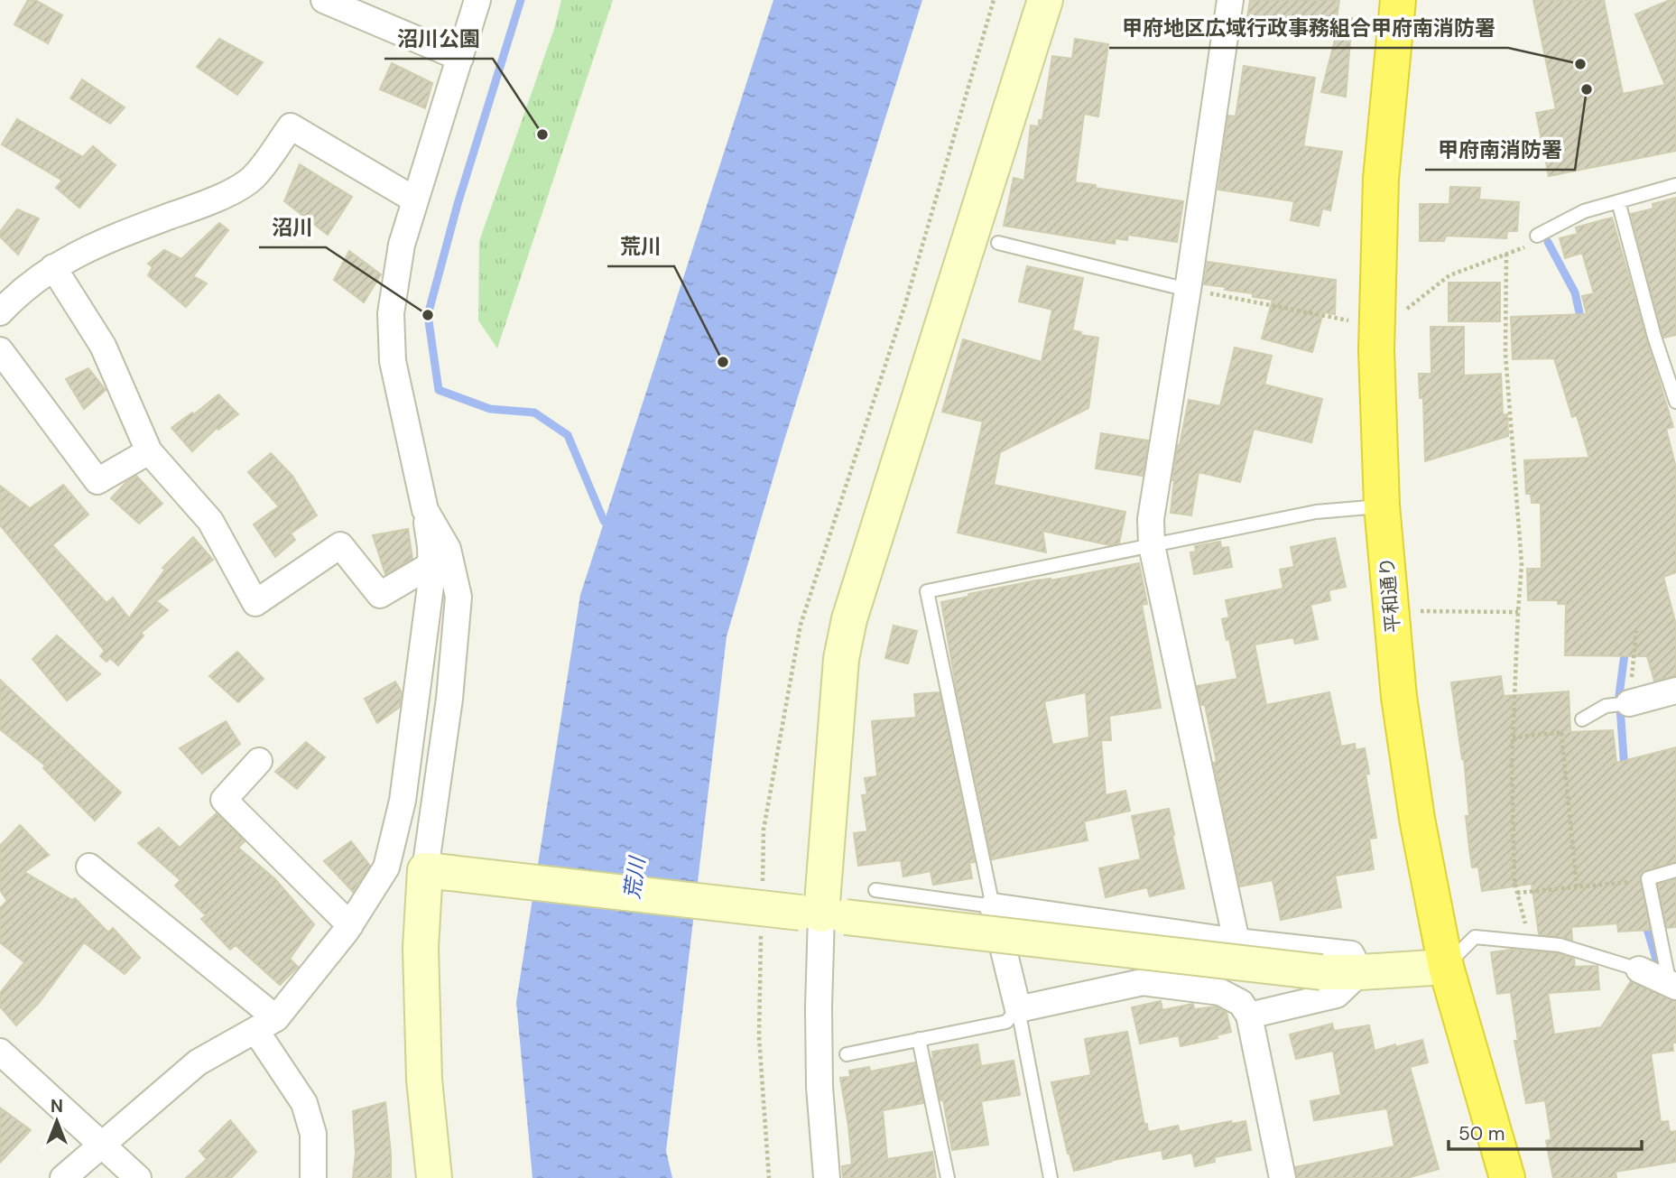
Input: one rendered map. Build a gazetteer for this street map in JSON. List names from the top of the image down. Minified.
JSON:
{"streets":{"highway":["平和通り"]},"water":["荒川"],"places":["甲府地区広域行政事務組合甲府南消防署","甲府南消防署","沼川公園","沼川","荒川"],"scale_bar":"50 m","north":"top"}
